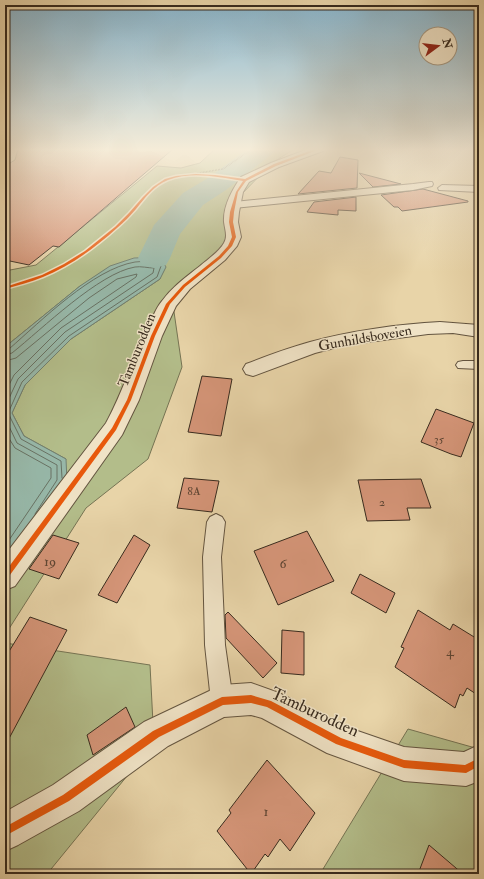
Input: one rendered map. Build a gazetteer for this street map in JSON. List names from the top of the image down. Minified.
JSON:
{"streets":{"street":["Gunhildsboveien","Tamburodden"]},"house_numbers":["35","8A","2","19","6","4","1"],"north":"right"}
